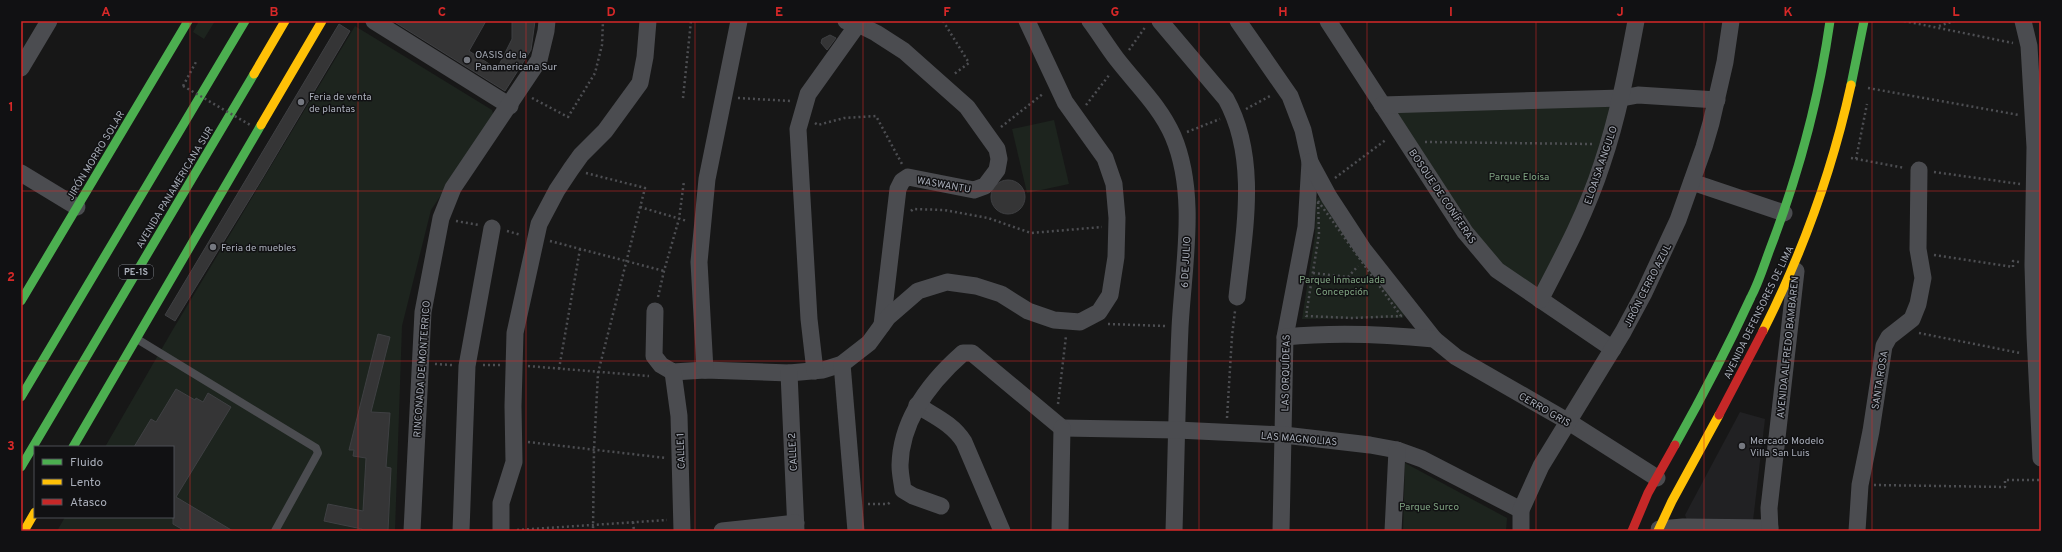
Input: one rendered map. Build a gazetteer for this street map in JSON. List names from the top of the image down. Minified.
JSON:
{"streets":{"main road":["JIRÓN MORRO SOLAR","AVENIDA PANAMERICANA SUR","PE-1S","AVENIDA DEFENSORES DE LIMA"],"street":["ELOAISA ANGULO","WASWANTU","BOSQUE DE CONÍFERAS","6 DE JULIO","JIRÓN CERRO AZUL","AVENIDA ALFREDO BAMBAREN","RINCONADA DE MONTERRICO","LAS ORQUÍDEAS","SANTA ROSA","CERRO GRIS","LAS MAGNOLIAS","CALLE 1","CALLE 2"]},"crossings":[["ELOAISA ANGULO","BOSQUE DE CONÍFERAS"],["BOSQUE DE CONÍFERAS","JIRÓN CERRO AZUL"],["6 DE JULIO","LAS MAGNOLIAS"],["JIRÓN CERRO AZUL","CERRO GRIS"],["JIRÓN CERRO AZUL","LAS MAGNOLIAS"],["AVENIDA DEFENSORES DE LIMA","AVENIDA ALFREDO BAMBAREN"],["AVENIDA DEFENSORES DE LIMA","CERRO GRIS"],["LAS ORQUÍDEAS","CERRO GRIS"],["LAS ORQUÍDEAS","LAS MAGNOLIAS"]],"parks":["Parque Eloisa","Parque Inmaculada Concepción","Parque Surco"],"places":["OASIS de la Panamericana Sur","Feria de venta de plantas","Feria de muebles","Mercado Modelo Villa San Luis"],"legend":["Fluido","Lento","Atasco"],"grid":{"columns":["A","B","C","D","E","F","G","H","I","J","K","L"],"rows":["1","2","3"]}}
